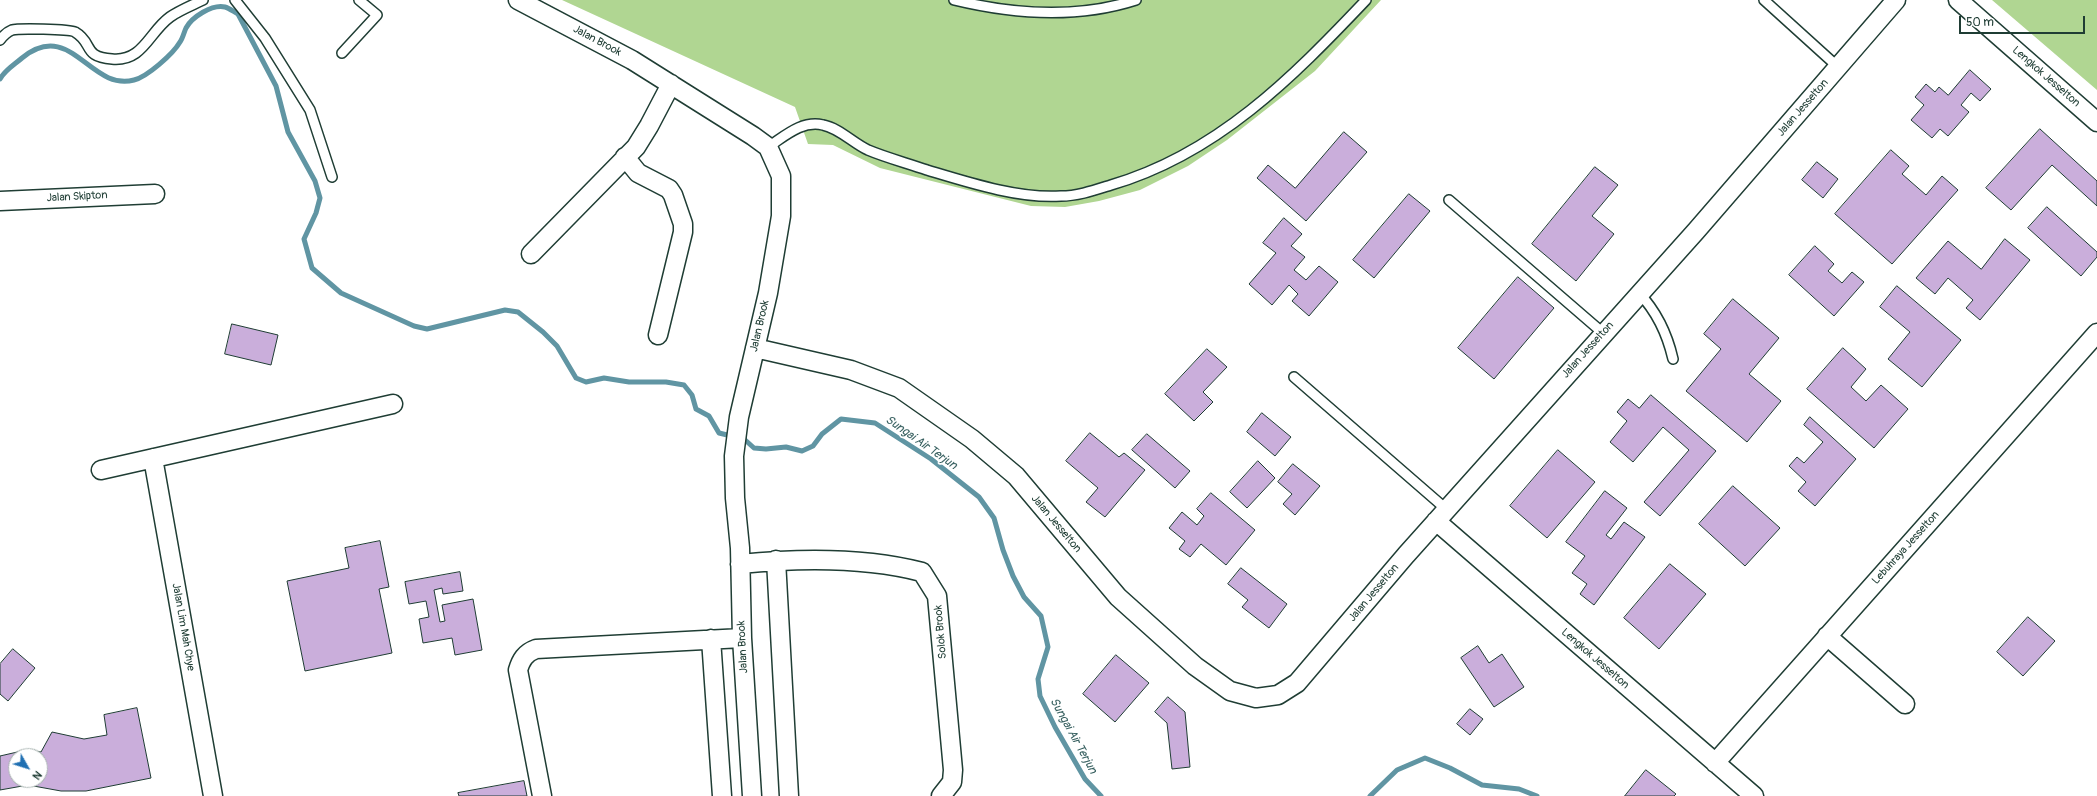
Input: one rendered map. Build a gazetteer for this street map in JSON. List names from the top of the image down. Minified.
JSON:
{"streets":{"street":["Jalan Brook","Lengkok Jesselton","Jalan Jesselton","Jalan Skipton","Lebuhraya Jesselton","Jalan Lim Mah Chye","Solok Brook"]},"crossings":[["Jalan Brook","Jalan Jesselton"],["Jalan Brook","Solok Brook"],["Lengkok Jesselton","Jalan Jesselton"],["Lengkok Jesselton","Lebuhraya Jesselton"]],"water":["Sungai Air Terjun"],"scale_bar":"50 m","north":"bottom right"}
